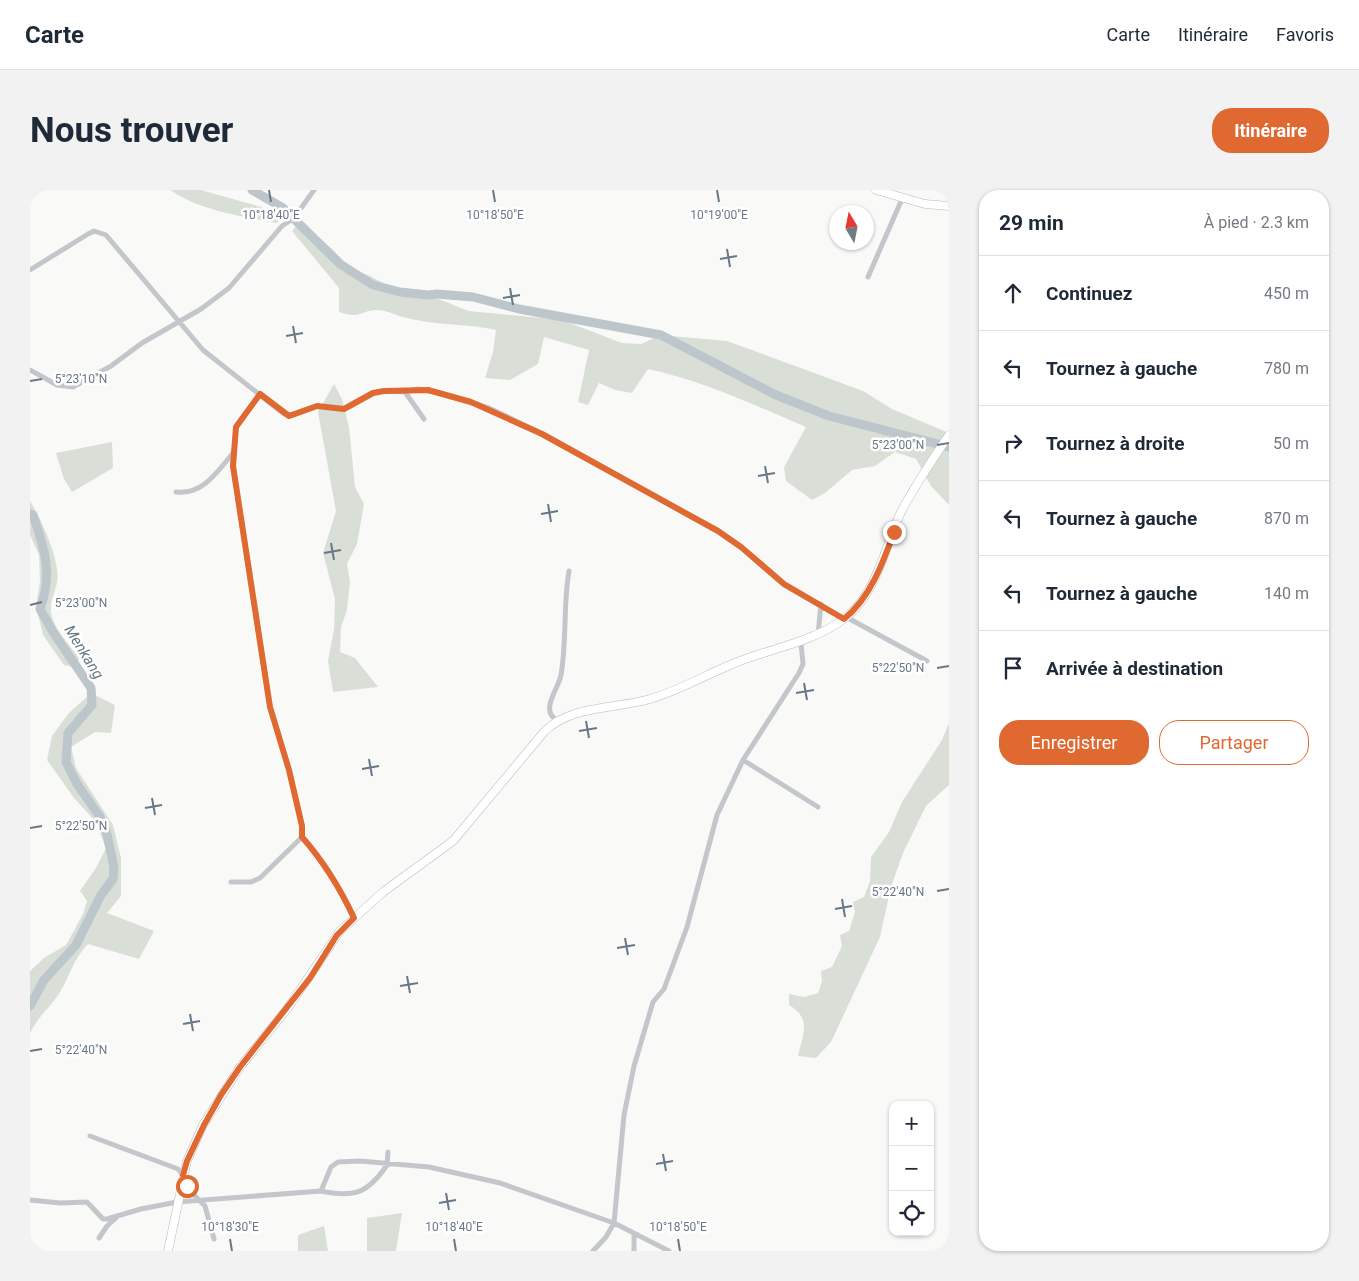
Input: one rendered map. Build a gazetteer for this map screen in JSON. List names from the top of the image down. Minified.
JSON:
{"water":["Menkang"],"north":"top","page":{"header":"Carte","nav":["Carte","Itinéraire","Favoris"],"buttons":["Itinéraire",["Enregistrer","Partager"]],"title":"Nous trouver","heading":["29 min","À pied · 2.3 km"],"list":[["Continuez","450 m"],["Tournez à gauche","780 m"],["Tournez à droite","50 m"],["Tournez à gauche","870 m"],["Tournez à gauche","140 m"],"Arrivée à destination"],"map_buttons":["+","−"]},"coordinates":["10°18'40\"E","10°18'50\"E","10°19'00\"E","5°23'10\"N","5°23'00\"N","5°22'50\"N","5°22'40\"N","10°18'30\"E"]}
